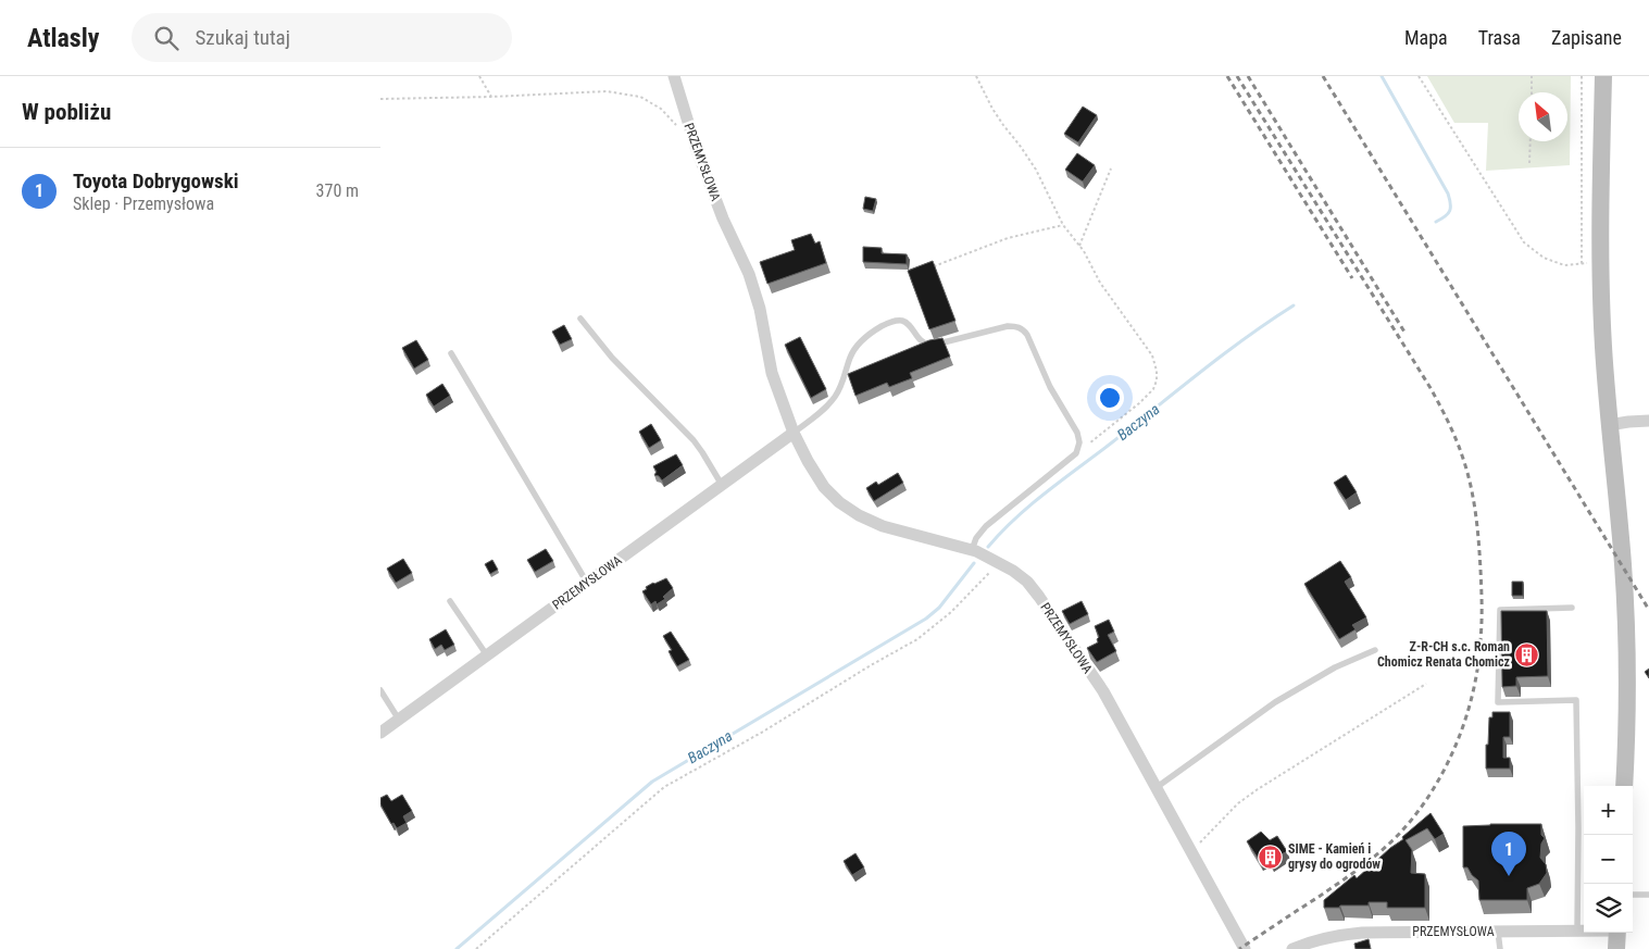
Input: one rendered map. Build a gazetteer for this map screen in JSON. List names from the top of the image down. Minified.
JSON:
{"streets":{"street":["PRZEMYSŁOWA"]},"water":["Baczyna"],"places":{"building":["Z-R-CH s.c. Roman Chomicz Renata Chomicz","SIME - Kamień i grysy do ogrodów"]},"north":"top left","page":{"header":"Atlasly","search":"Szukaj tutaj","nav":["Mapa","Trasa","Zapisane"],"heading":"W pobliżu","list":[{"mark":"1","name":"Toyota Dobrygowski","note":"Sklep · Przemysłowa","value":"370 m"}],"map_buttons":["+","−"],"pins":"1"}}
